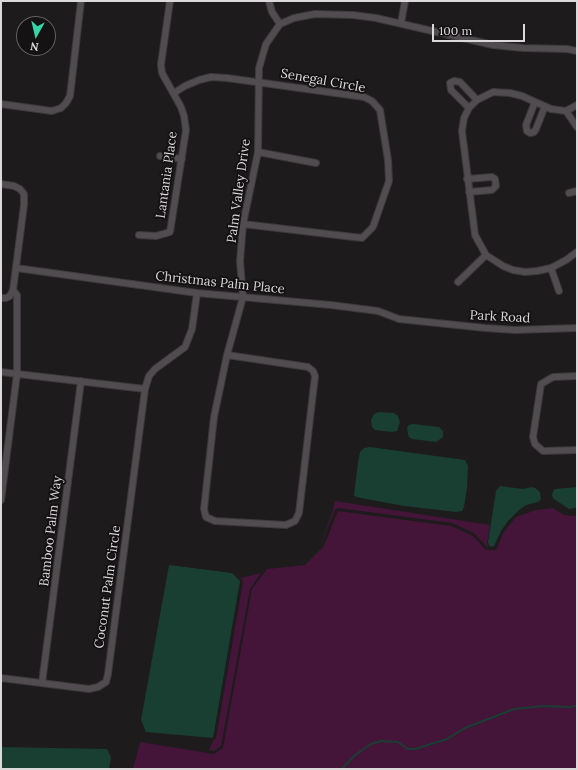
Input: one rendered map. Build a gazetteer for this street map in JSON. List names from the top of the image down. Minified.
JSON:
{"streets":{"street":["Senegal Circle","Lantania Place","Palm Valley Drive","Christmas Palm Place","Park Road","Bamboo Palm Way","Coconut Palm Circle"]},"crossings":[["Senegal Circle","Lantania Place"],["Senegal Circle","Palm Valley Drive"],["Palm Valley Drive","Christmas Palm Place"],["Christmas Palm Place","Park Road"],["Christmas Palm Place","Coconut Palm Circle"],["Bamboo Palm Way","Coconut Palm Circle"]],"scale_bar":"100 m","north":"bottom"}
